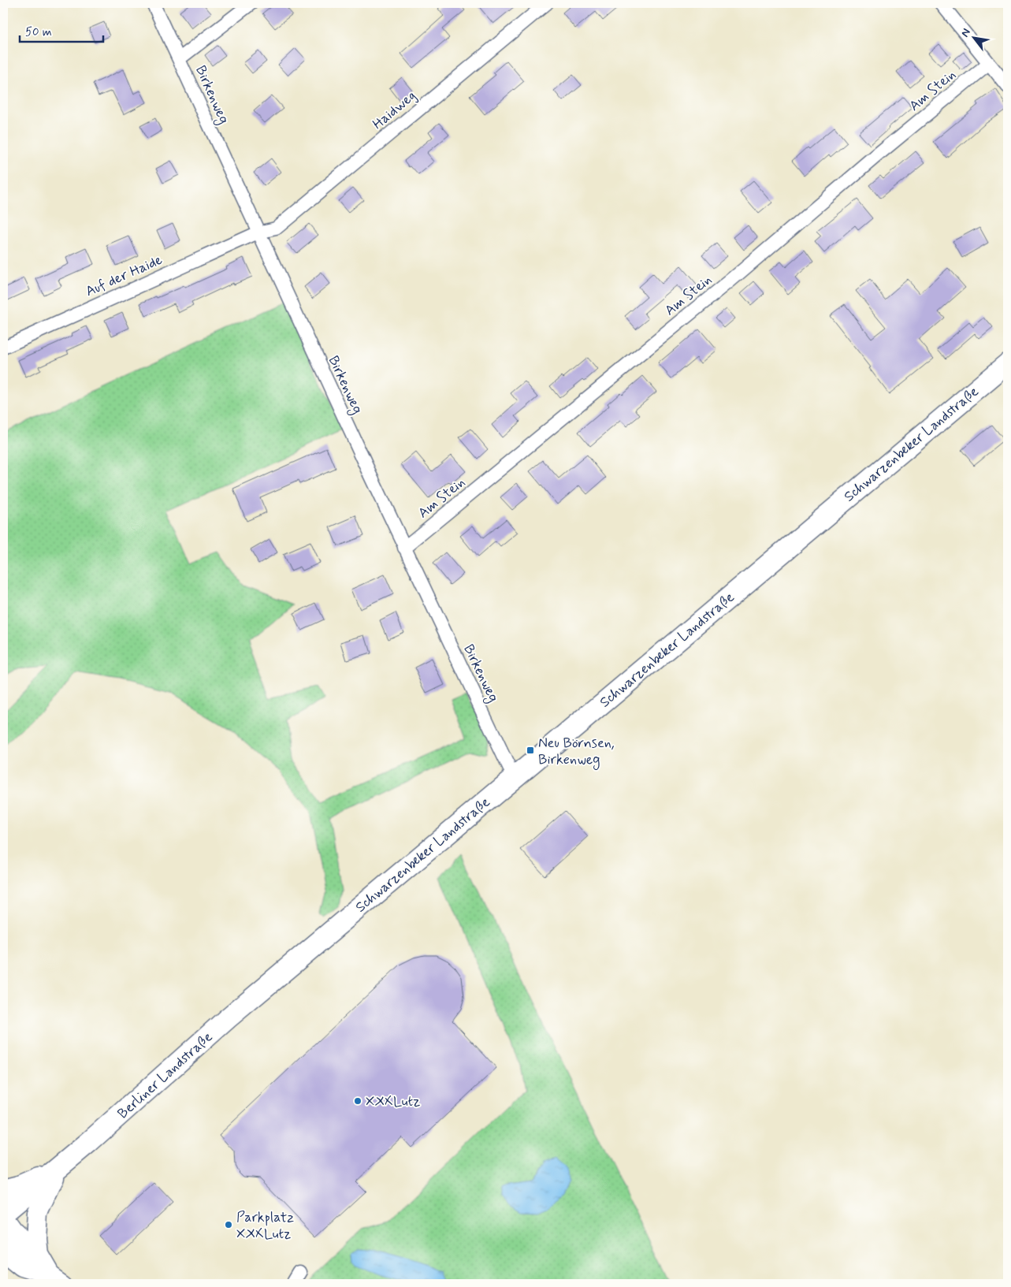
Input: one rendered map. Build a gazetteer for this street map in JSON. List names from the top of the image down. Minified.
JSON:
{"streets":{"main road":["Schwarzenbeker Landstraße","Berliner Landstraße"],"street":["Am Stein","Birkenweg","Haidweg","Auf der Haide"]},"crossings":[["Am Stein","Birkenweg"],["Birkenweg","Haidweg"],["Birkenweg","Auf der Haide"],["Birkenweg","Schwarzenbeker Landstraße"],["Haidweg","Auf der Haide"],["Schwarzenbeker Landstraße","Berliner Landstraße"]],"places":{"transit":["Neu Börnsen, Birkenweg"],"other":["XXXLutz","Parkplatz XXXLutz"]},"scale_bar":"50 m","north":"top left"}
